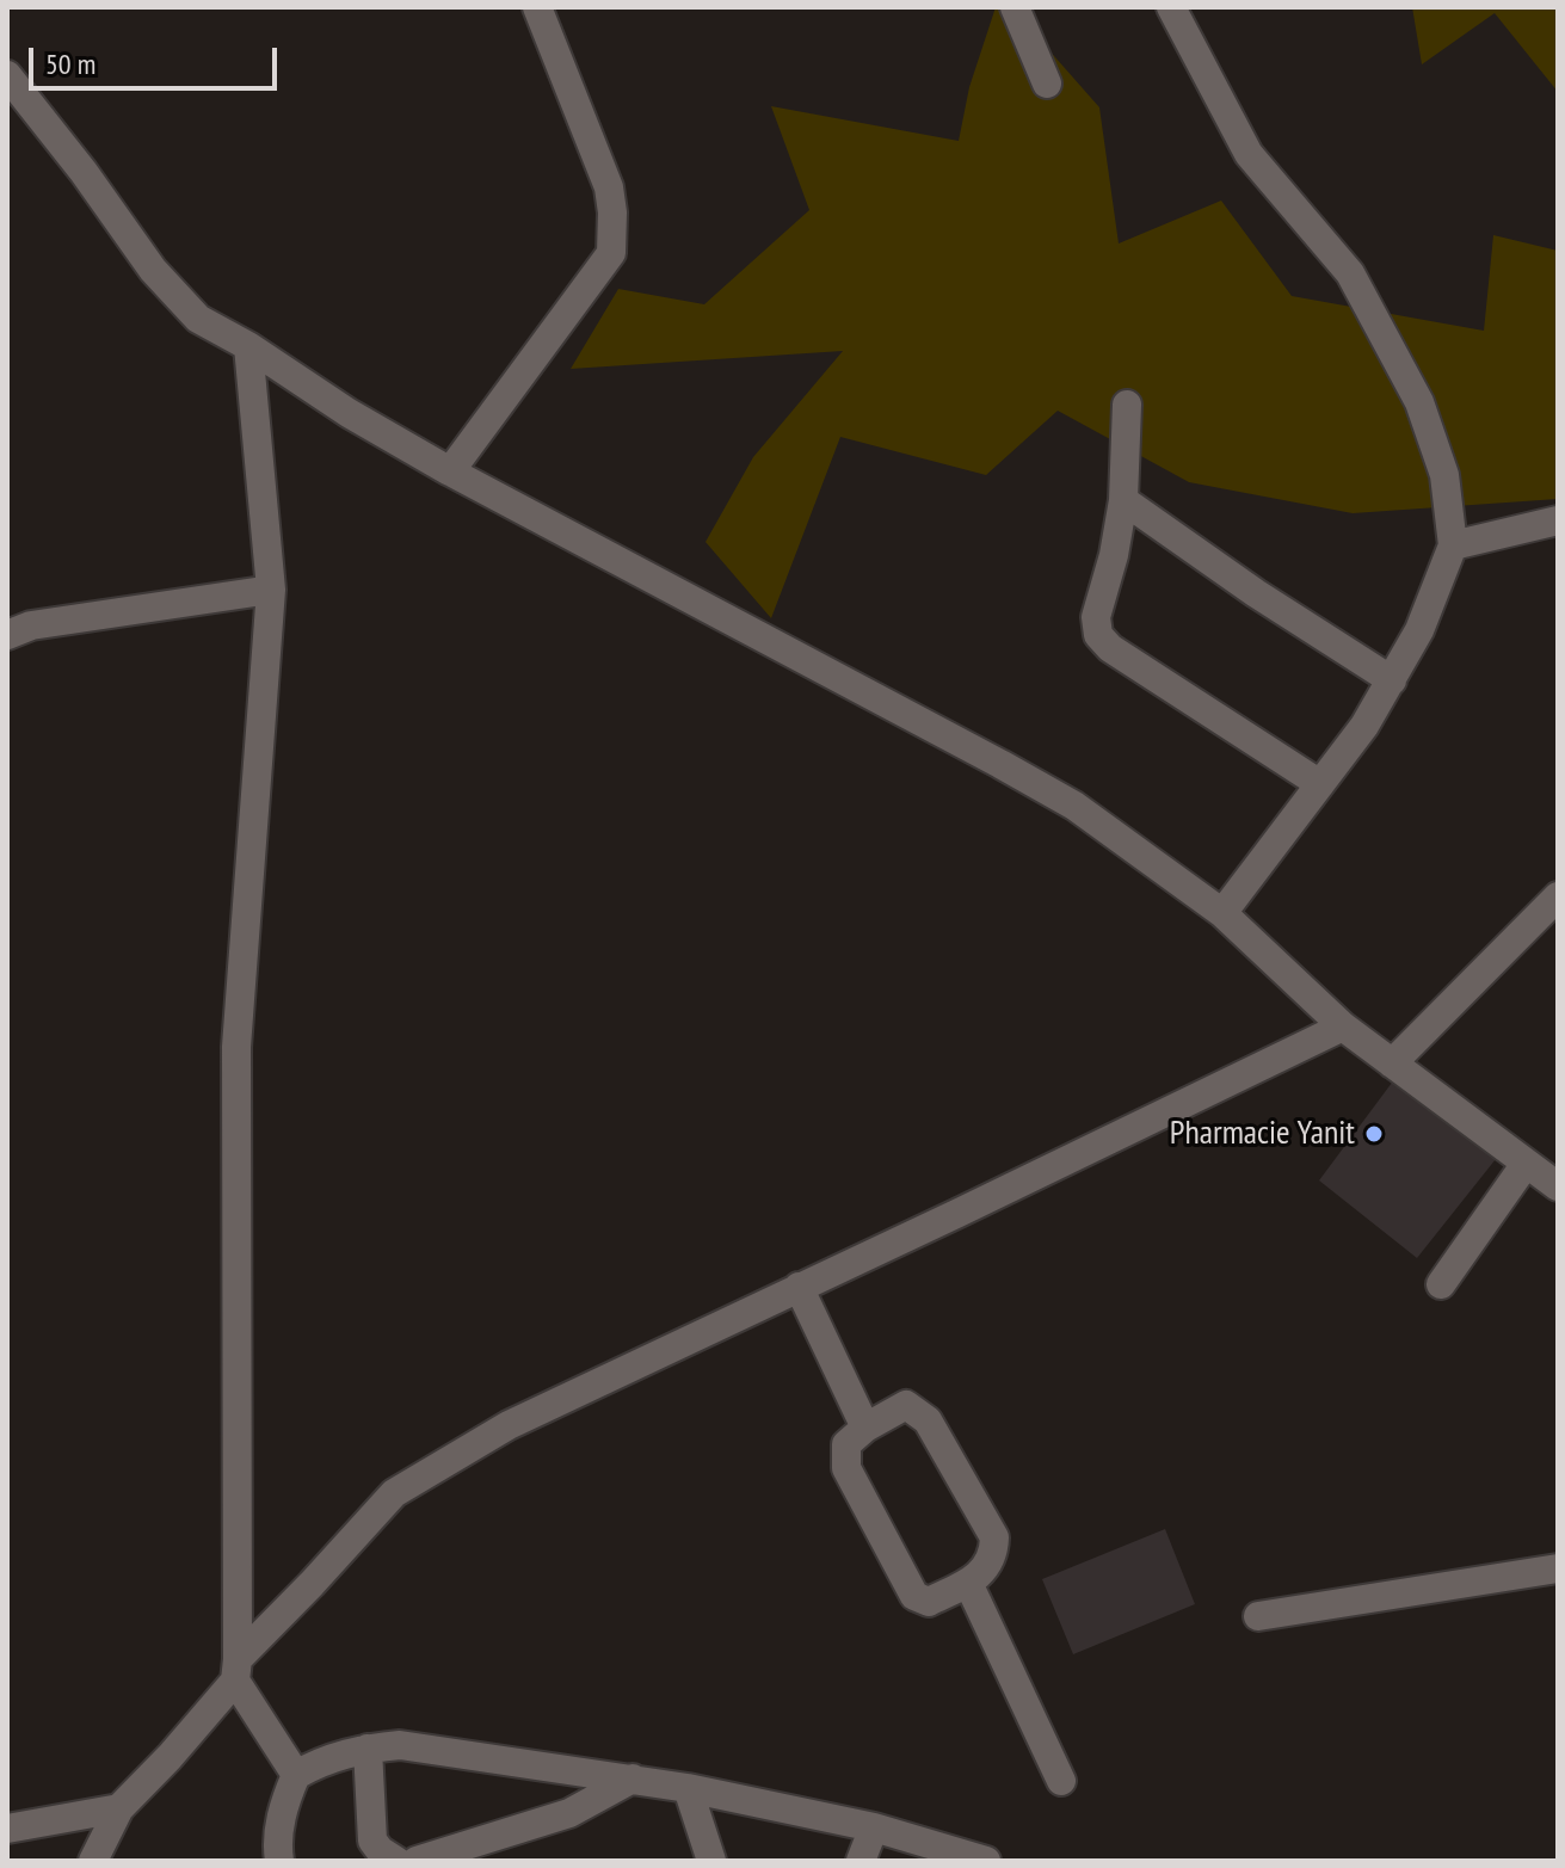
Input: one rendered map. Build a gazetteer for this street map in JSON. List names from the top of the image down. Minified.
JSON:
{"places":["Pharmacie Yanit"],"scale_bar":"50 m"}
